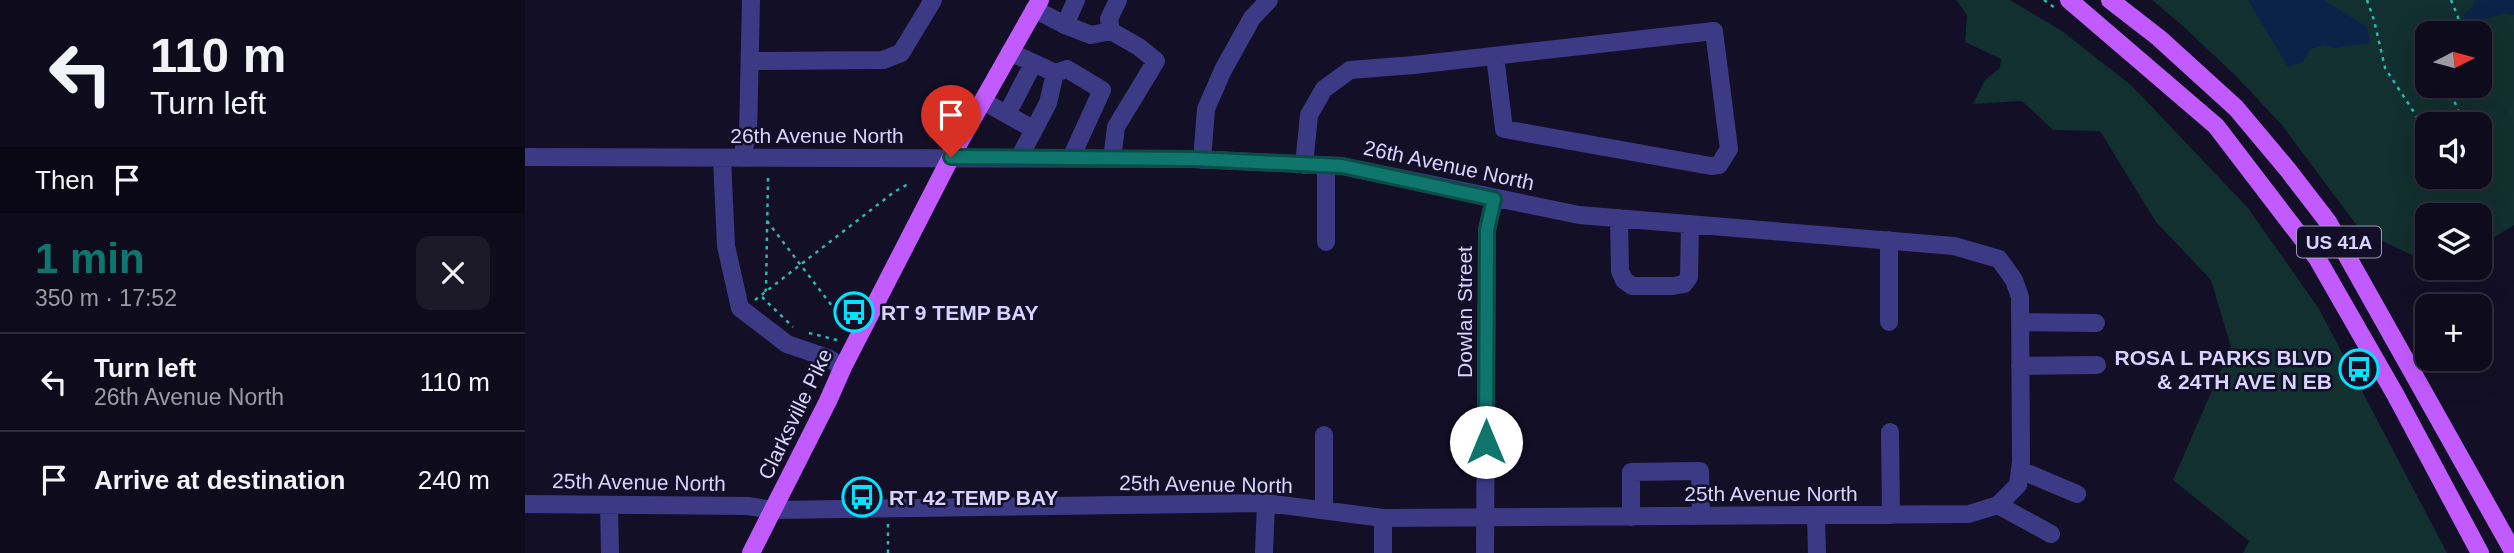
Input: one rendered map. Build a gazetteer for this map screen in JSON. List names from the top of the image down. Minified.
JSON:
{"streets":{"main road":["US 41A","Clarksville Pike"],"street":["26th Avenue North","Dowlan Street","25th Avenue North"]},"crossings":[["26th Avenue North","Dowlan Street"],["26th Avenue North","Clarksville Pike"],["Dowlan Street","25th Avenue North"],["Clarksville Pike","25th Avenue North"]],"places":{"bus stop":["RT 9 TEMP BAY","ROSA L PARKS BLVD & 24TH AVE N EB","RT 42 TEMP BAY"]},"north":"right","page":{"turn":["110 m","Turn left"],"map_buttons":"+","then":"Then","heading":["1 min","350 m · 17:52"],"list":[{"name":"Turn left","note":"26th Avenue North","value":"110 m"},{"name":"Arrive at destination","value":"240 m"}]}}
